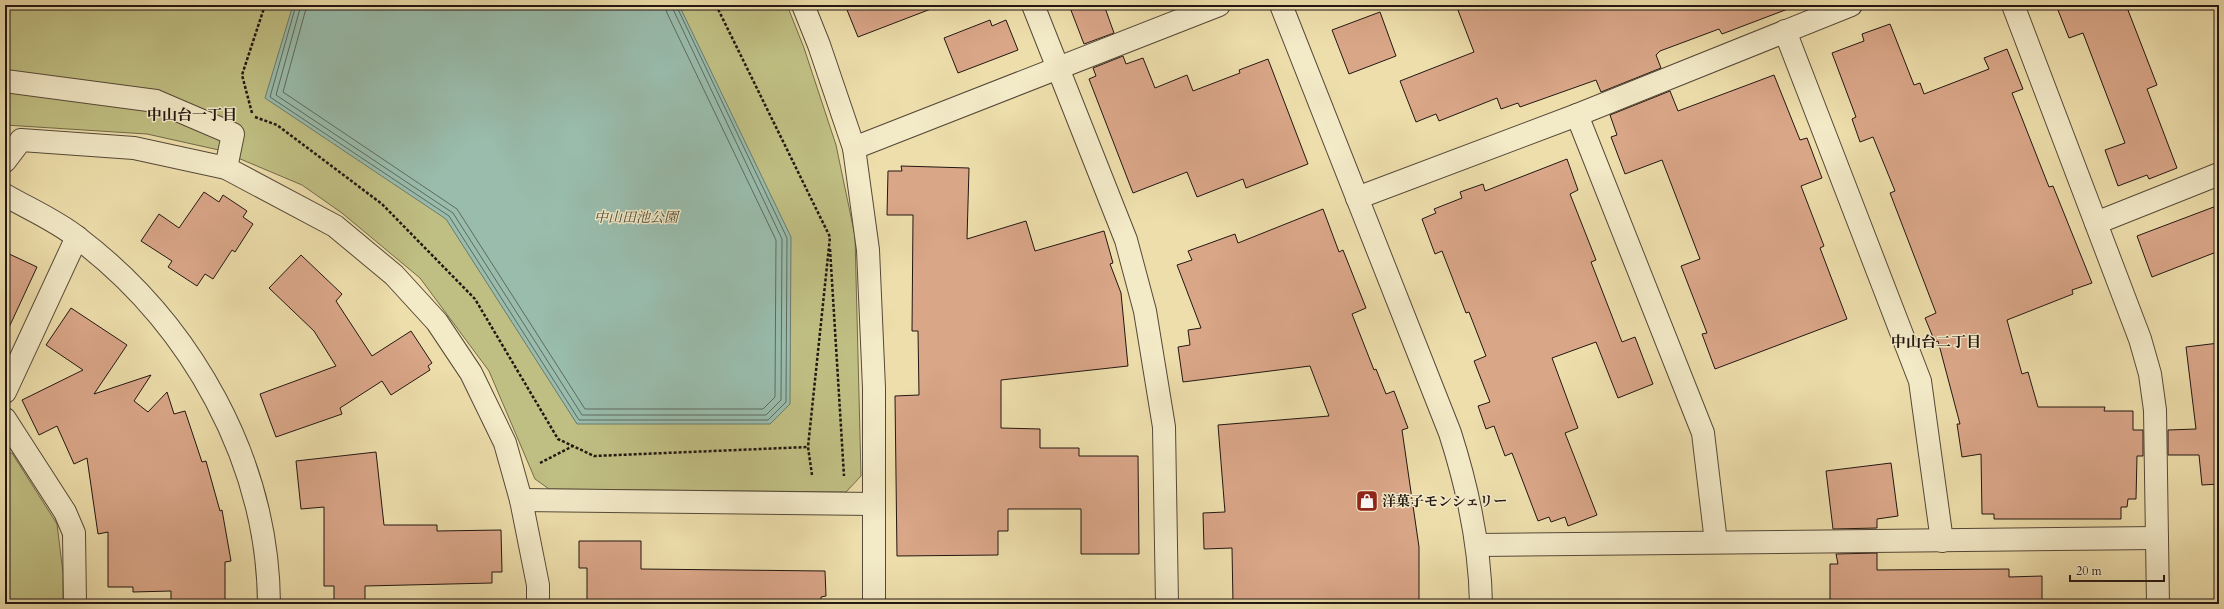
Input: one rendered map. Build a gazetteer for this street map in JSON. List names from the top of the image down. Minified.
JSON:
{"districts":["中山台一丁目","中山台二丁目"],"parks":["中山田池公園"],"places":{"shop":["洋菓子モンシェリー"]},"scale_bar":"20 m"}
